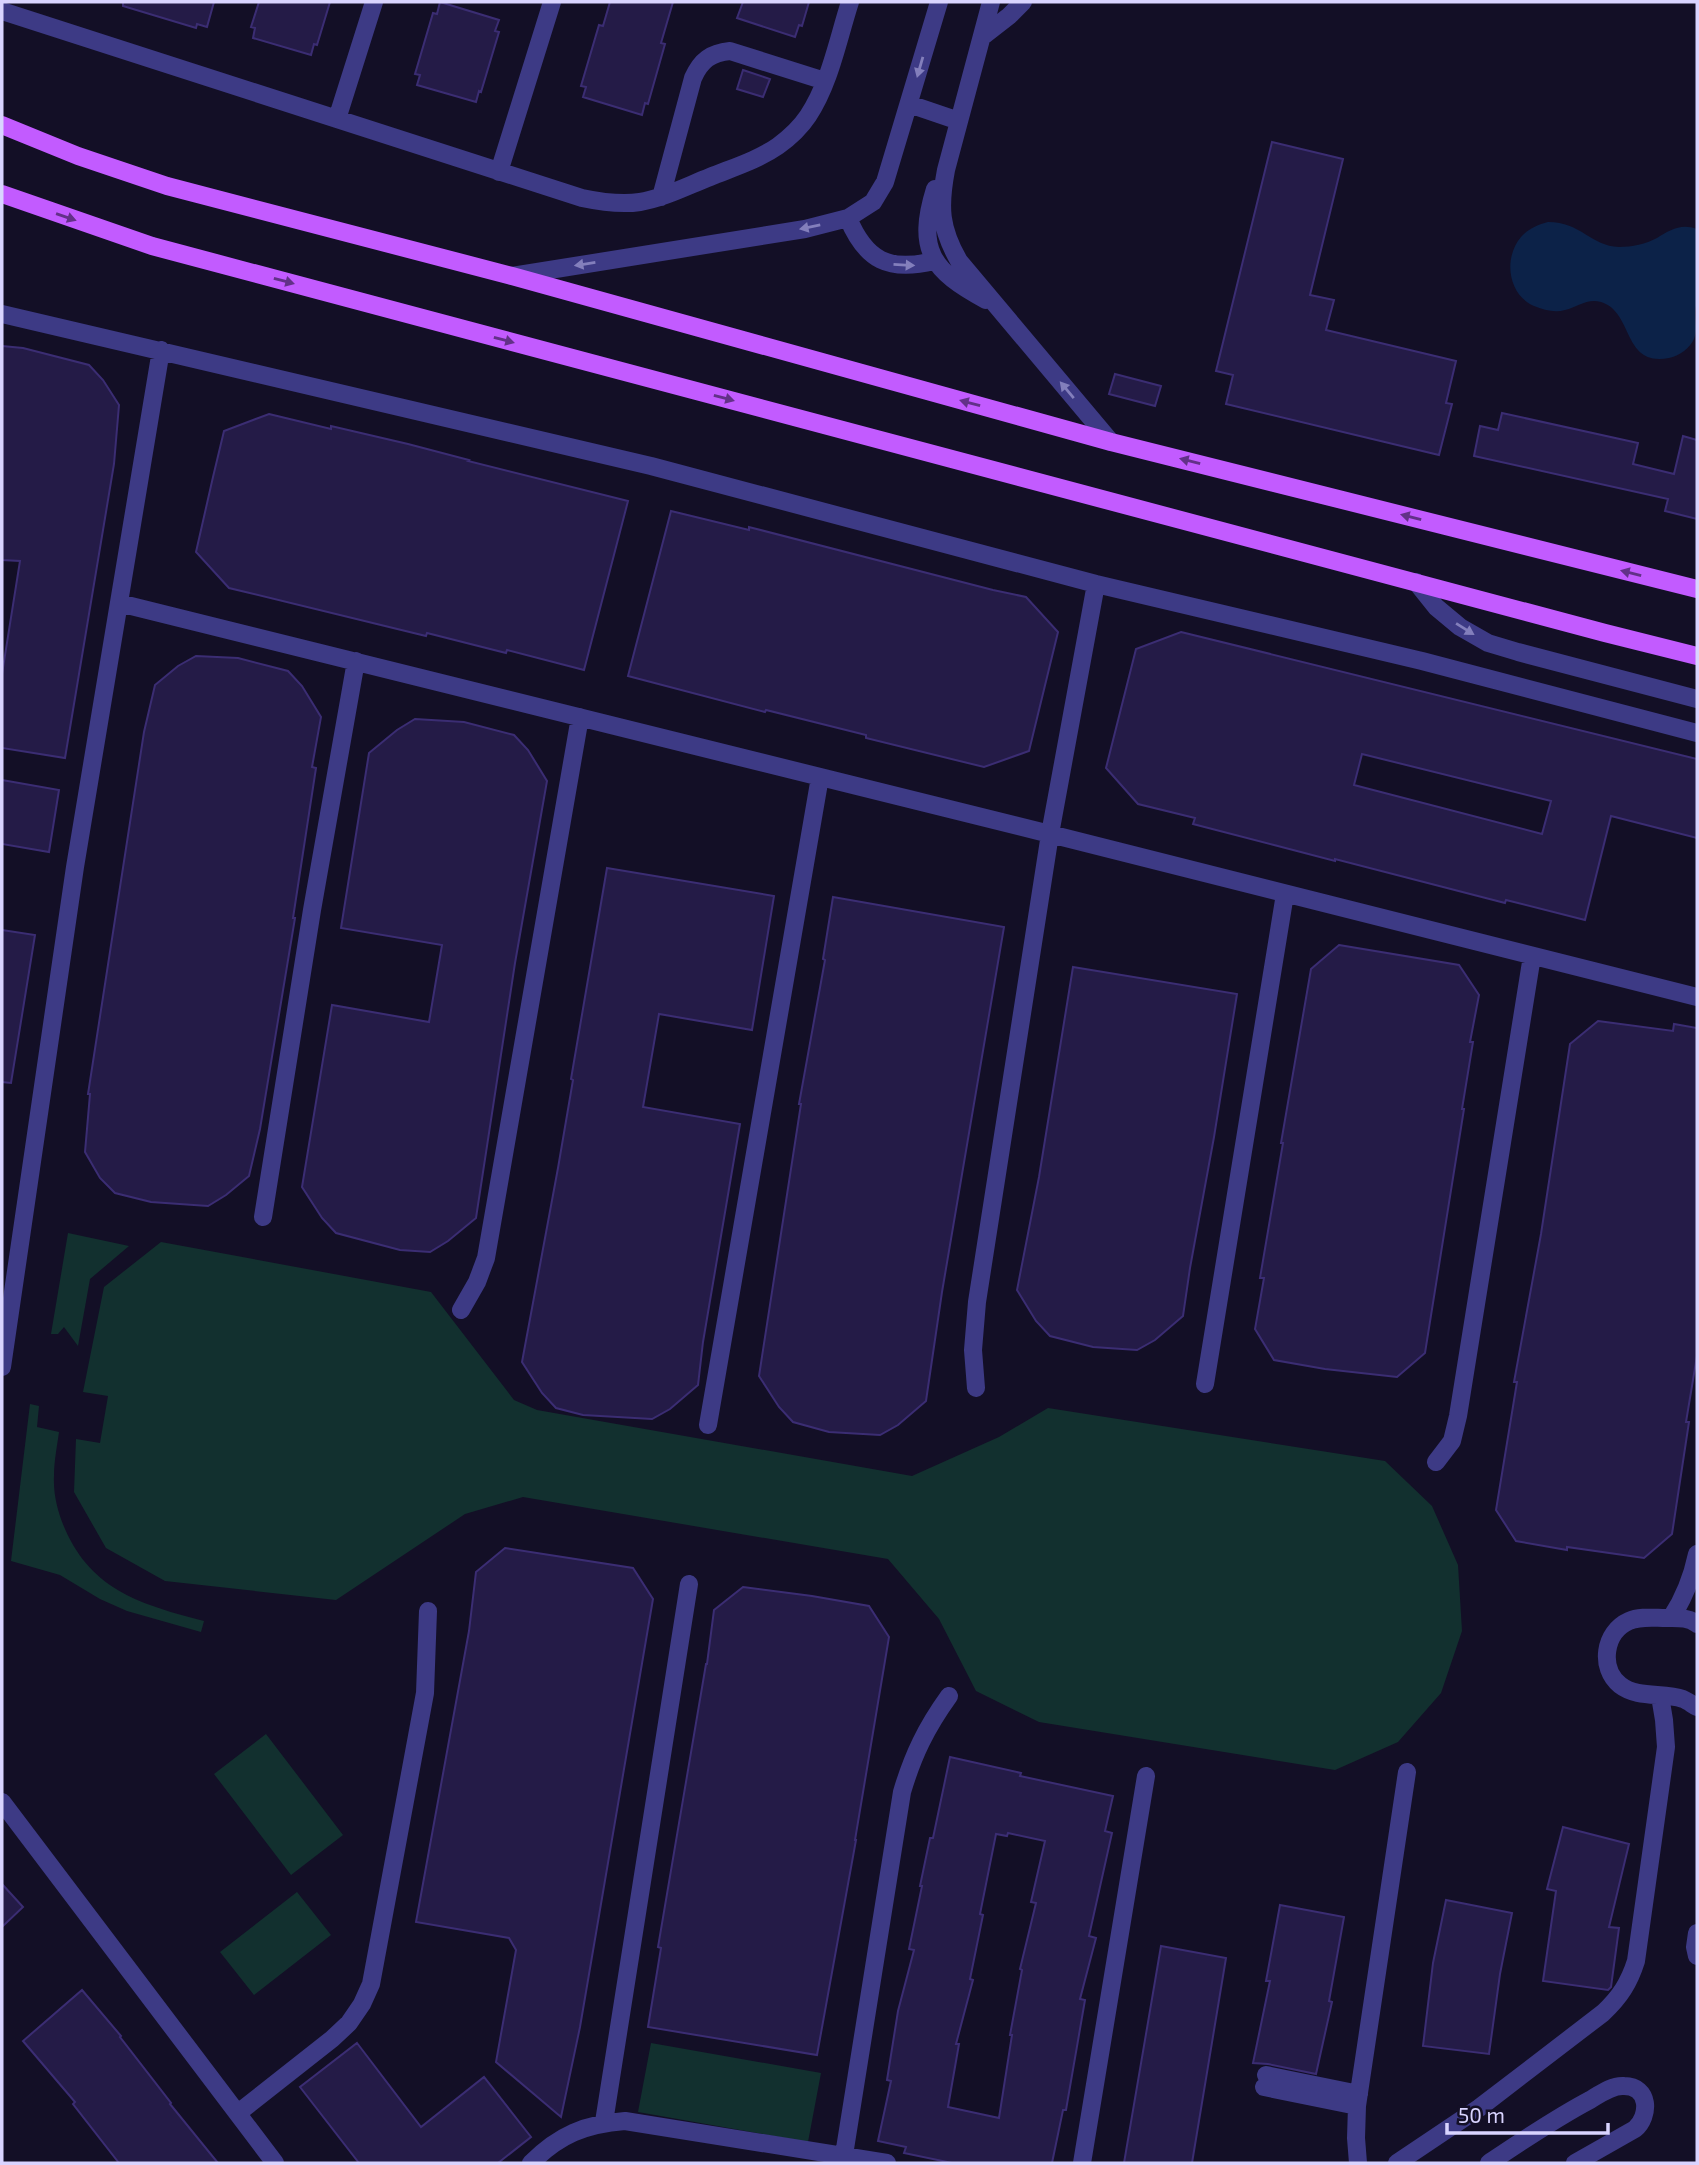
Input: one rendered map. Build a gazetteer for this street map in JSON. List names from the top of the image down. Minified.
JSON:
{"scale_bar":"50 m"}
